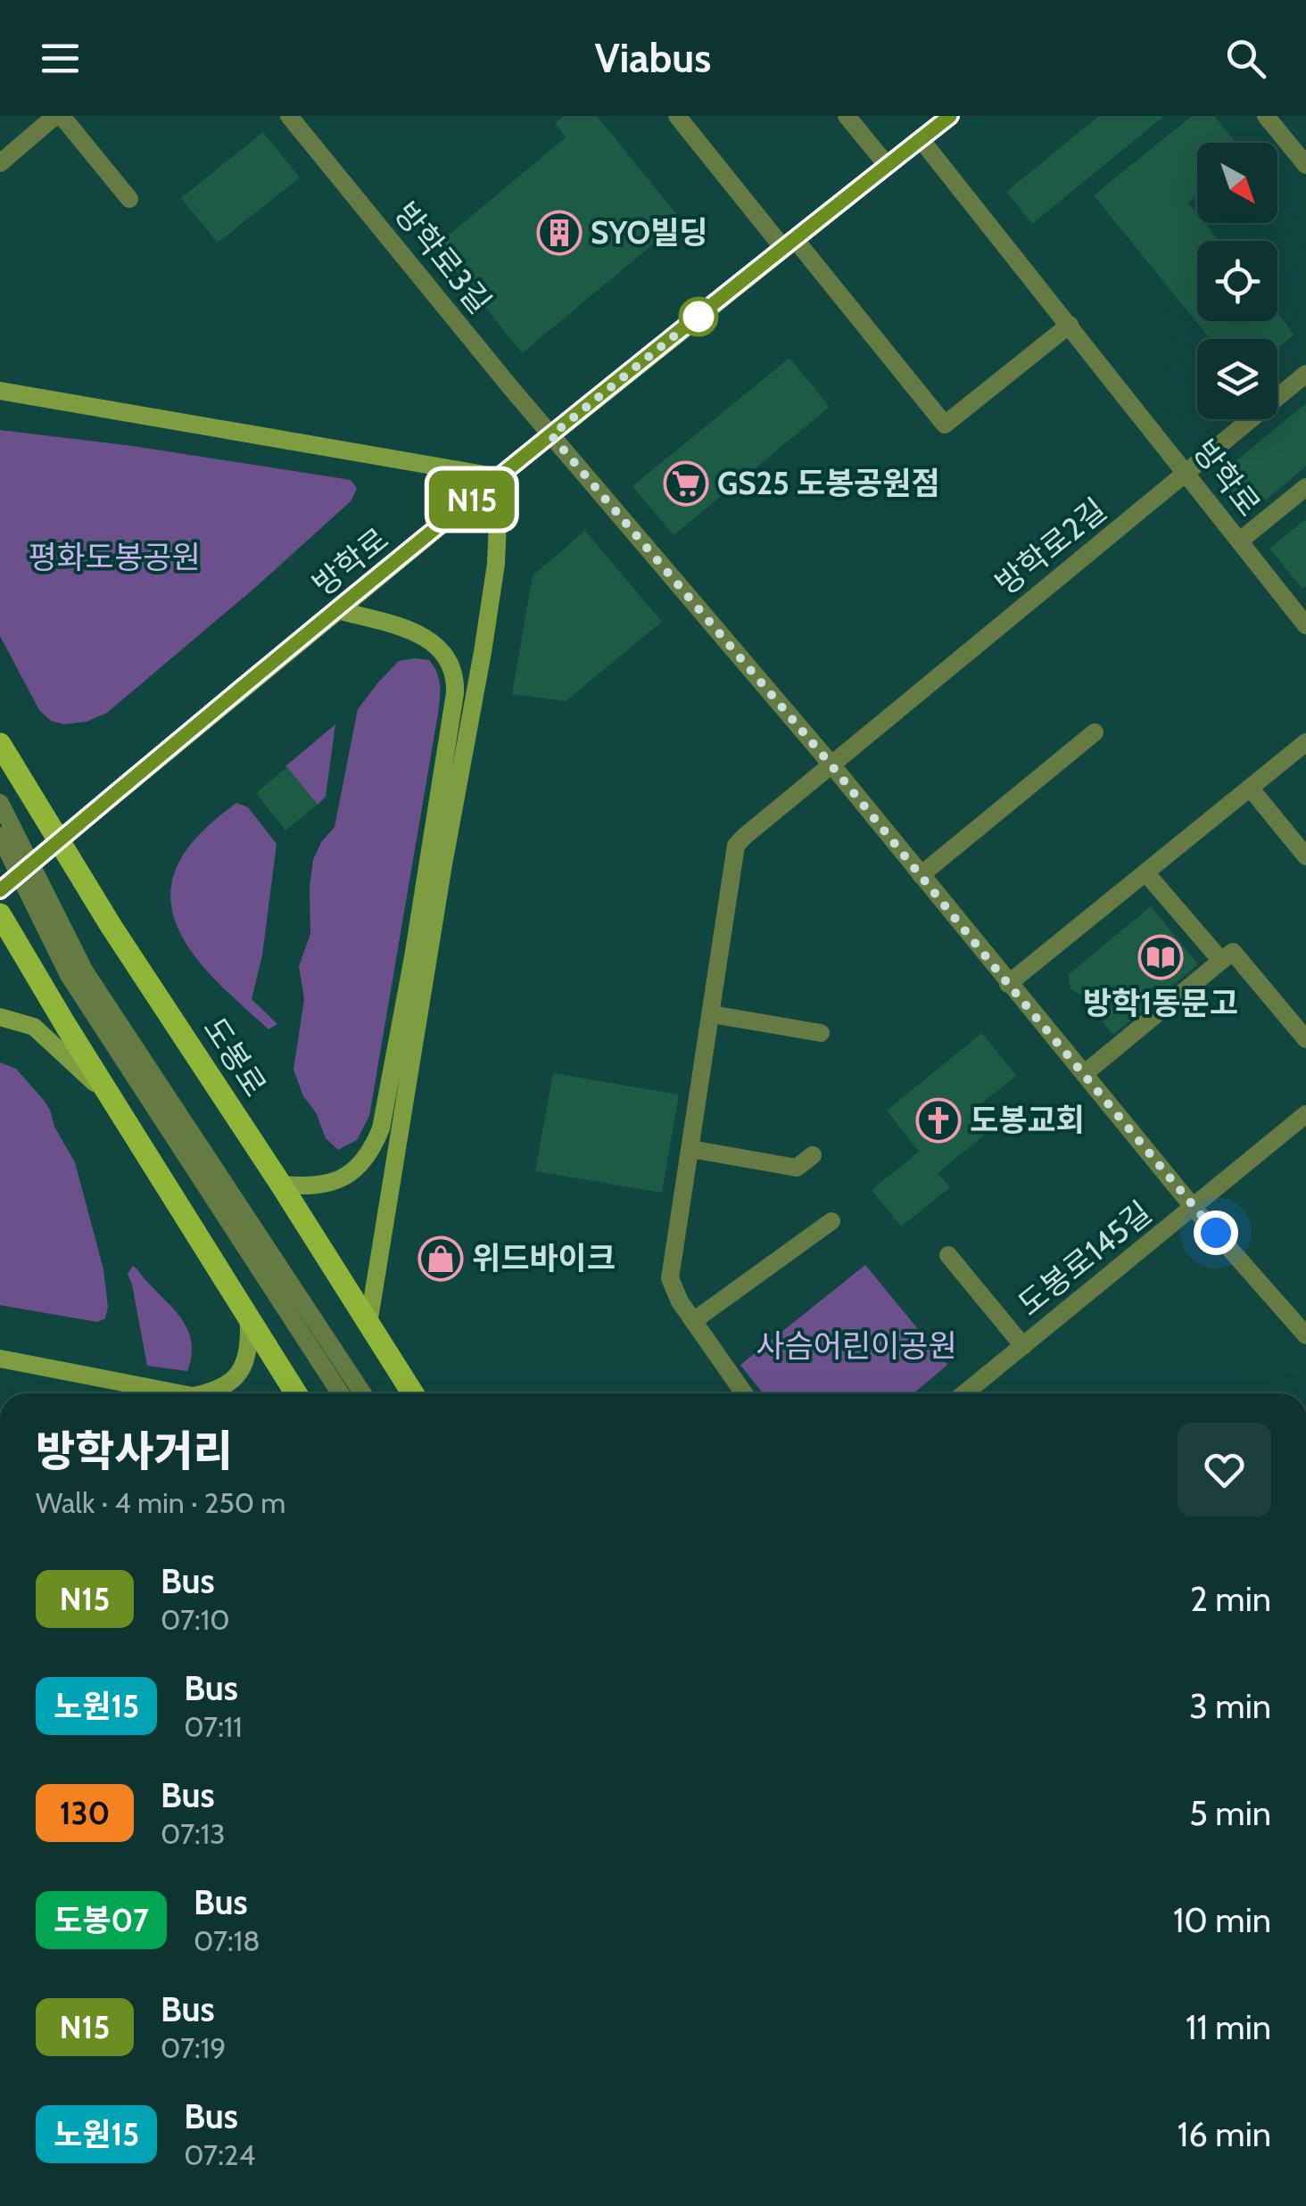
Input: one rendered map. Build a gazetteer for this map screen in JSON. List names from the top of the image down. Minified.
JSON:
{"streets":{"main road":["방학로","도봉로"],"street":["방학로3길","방학로2길","도봉로145길"]},"crossings":[["방학로3길","방학로"],["방학로","방학로2길"],["방학로","도봉로"]],"parks":["평화도봉공원","사슴어린이공원"],"places":{"building":["SYO빌딩"],"supermarket":["GS25 도봉공원점"],"library":["방학1동문고"],"church":["도봉교회"],"shop":["위드바이크"]},"lines":["bus line N15"],"north":"bottom right","page":{"header":"Viabus","on_map":"N15","heading":["방학사거리","Walk · 4 min · 250 m"],"list":[{"mark":"N15","name":"Bus","note":"07:10","value":"2 min"},{"mark":"노원15","name":"Bus","note":"07:11","value":"3 min"},{"mark":"130","name":"Bus","note":"07:13","value":"5 min"},{"mark":"도봉07","name":"Bus","note":"07:18","value":"10 min"},{"mark":"N15","name":"Bus","note":"07:19","value":"11 min"},{"mark":"노원15","name":"Bus","note":"07:24","value":"16 min"}]}}
